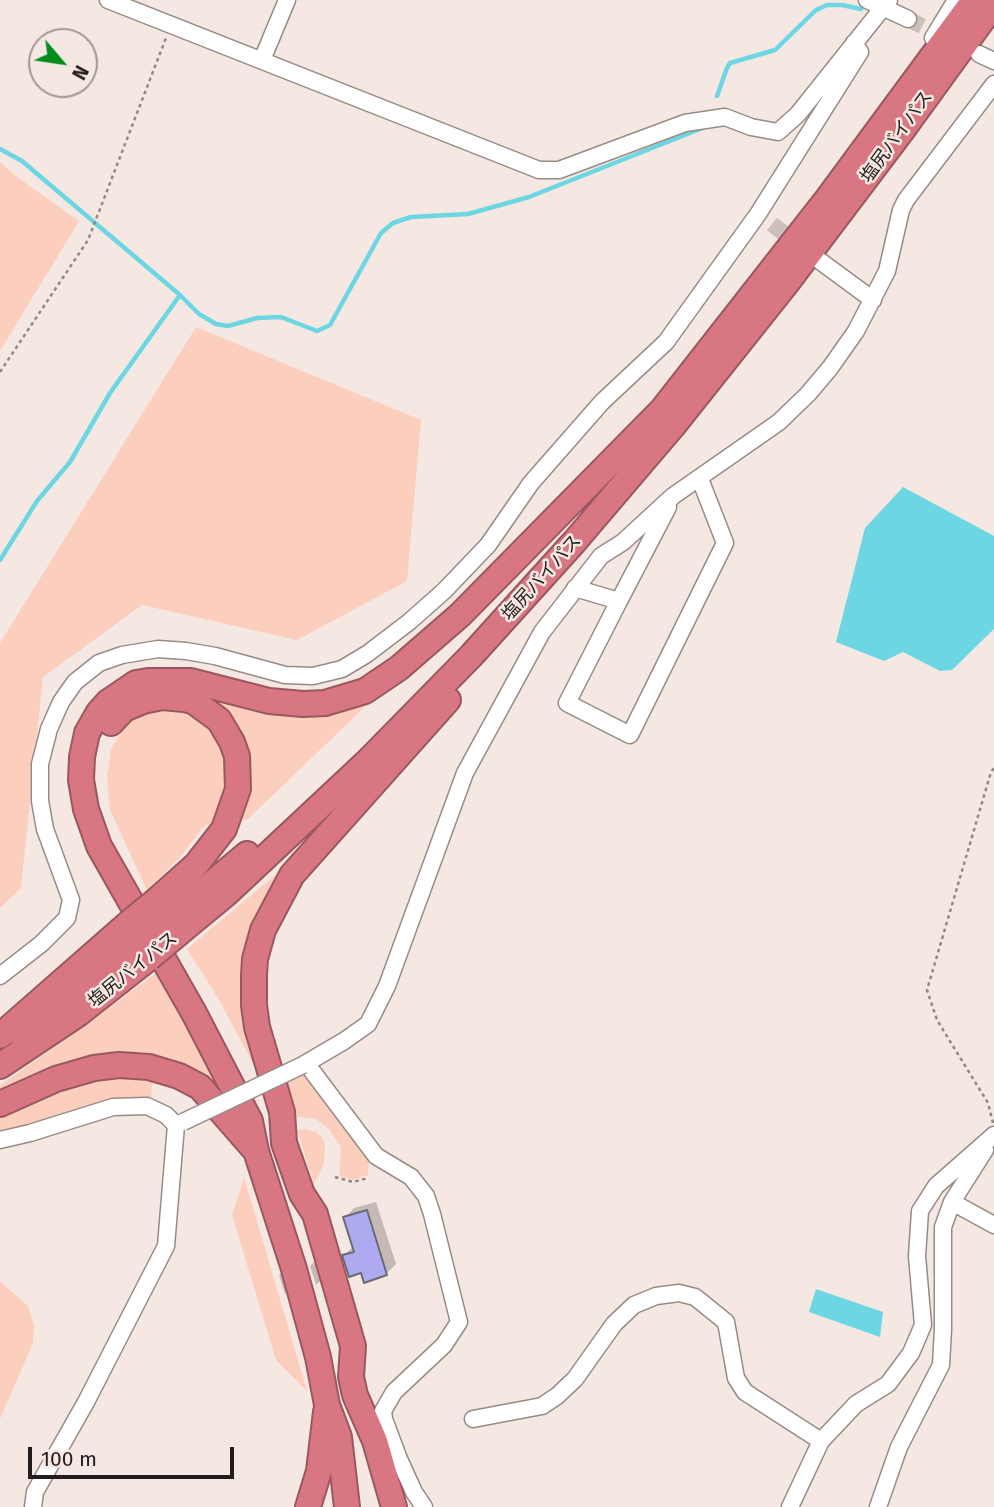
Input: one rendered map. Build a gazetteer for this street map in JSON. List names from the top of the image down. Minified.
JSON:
{"streets":{"highway":["塩尻バイパス"]},"scale_bar":"100 m","north":"bottom right"}
